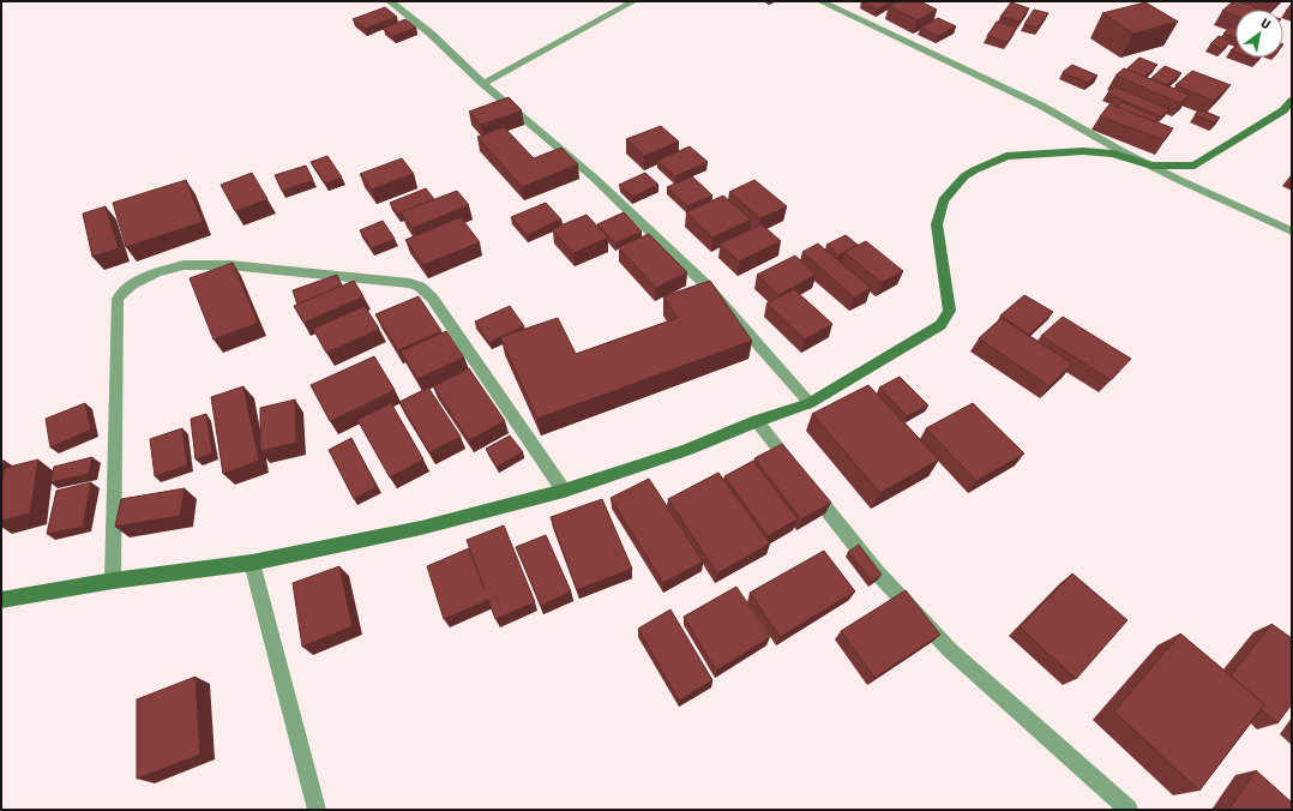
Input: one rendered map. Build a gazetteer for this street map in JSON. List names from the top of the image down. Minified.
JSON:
{"north":"top right"}
